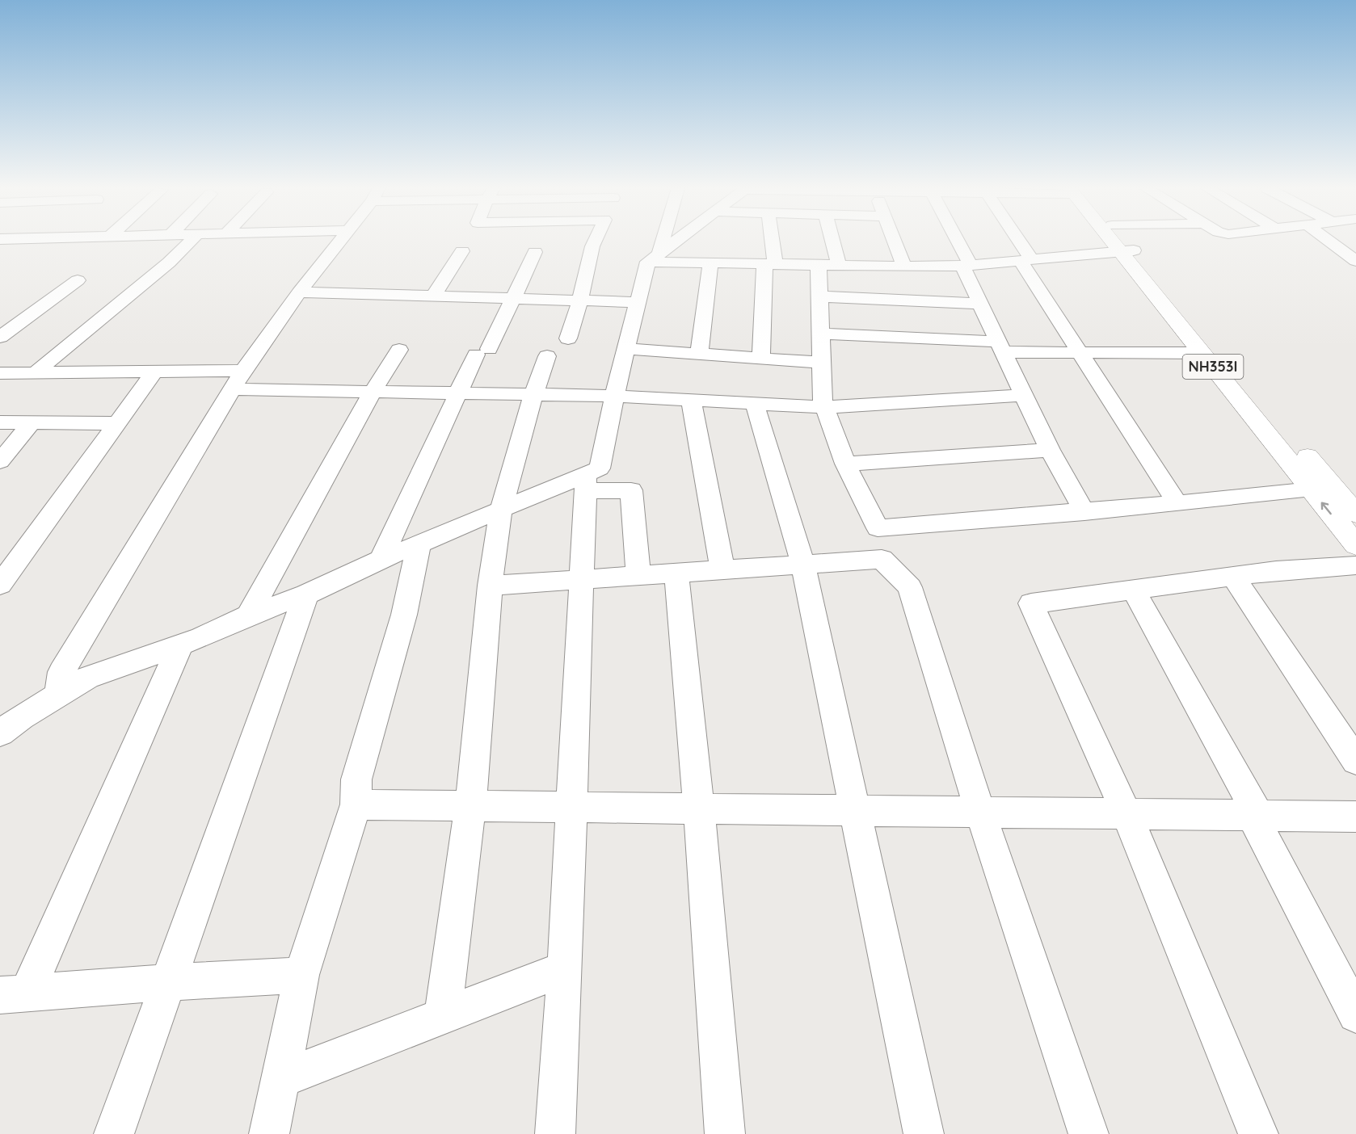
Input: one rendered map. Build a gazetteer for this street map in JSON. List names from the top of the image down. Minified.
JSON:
{"streets":{"highway":["NH353I"]}}
